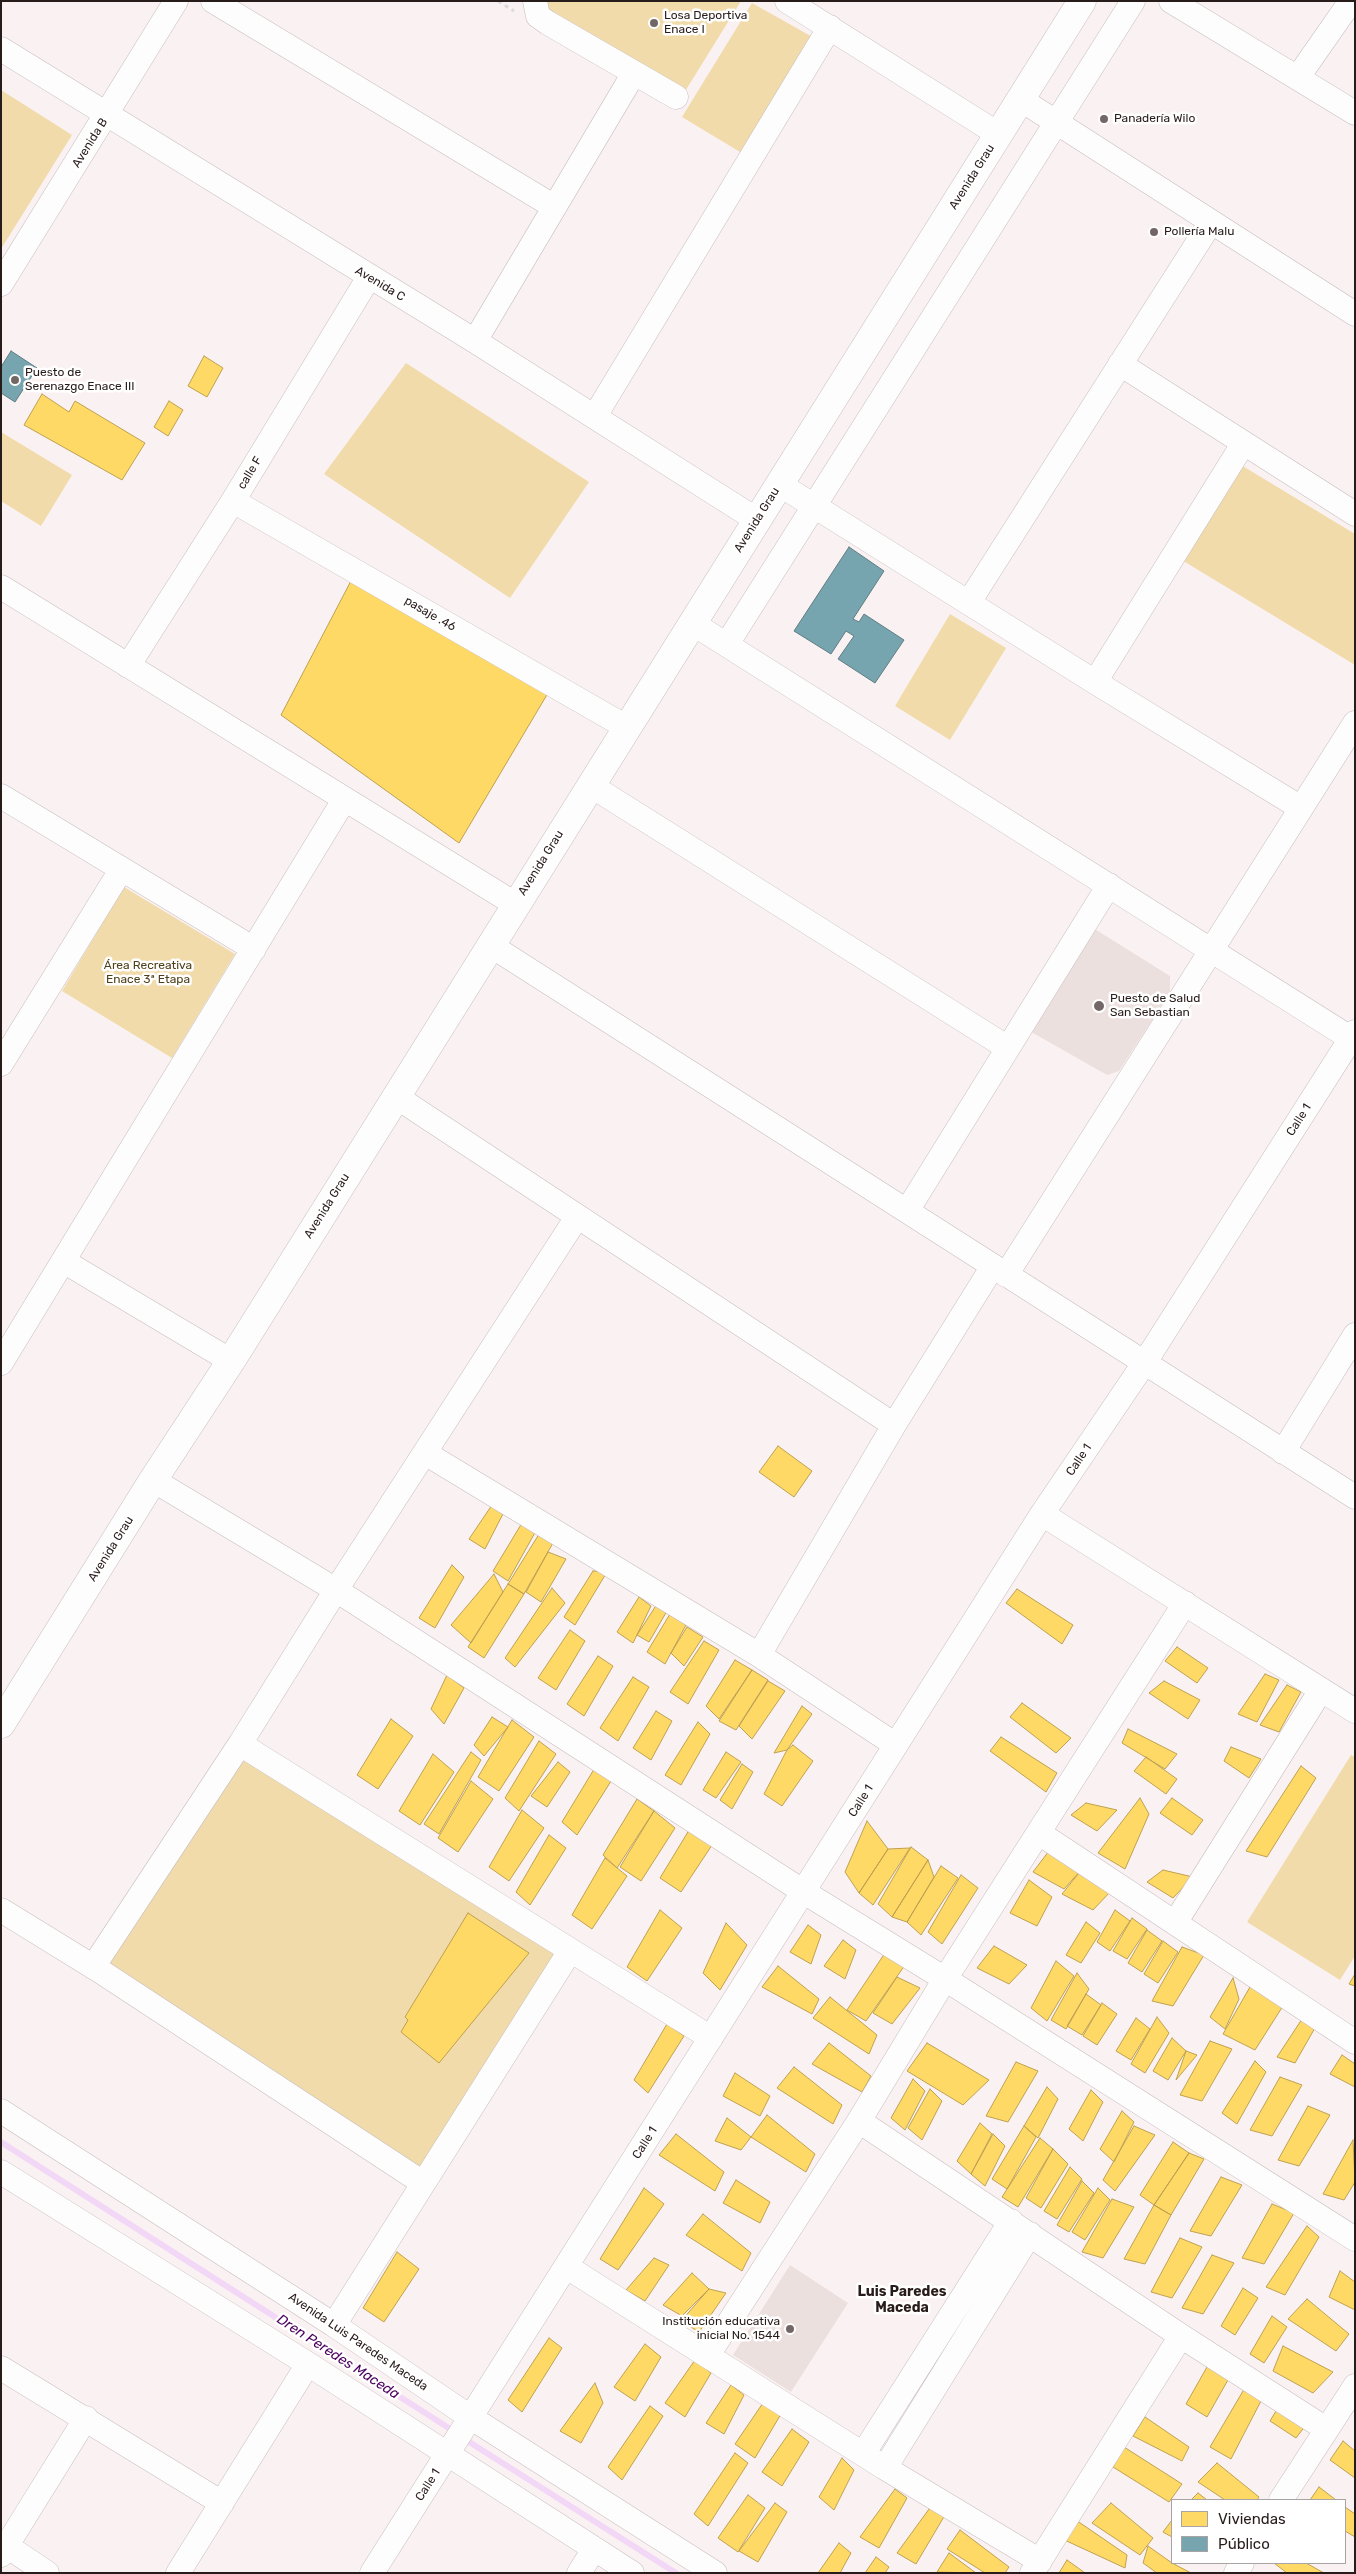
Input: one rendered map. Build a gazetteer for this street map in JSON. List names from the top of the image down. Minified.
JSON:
{"streets":{"main road":["Avenida Grau"],"street":["Avenida B","Avenida C","calle F","pasaje .46","Calle 1","Avenida Luis Paredes Maceda"]},"crossings":[["Avenida B","Avenida C"],["Avenida Grau","Avenida C"],["Avenida Grau","pasaje .46"],["Avenida C","calle F"],["calle F","pasaje .46"],["Calle 1","Avenida Luis Paredes Maceda"]],"districts":["Luis Paredes Maceda"],"water":["Dren Peredes Maceda"],"parks":["Área Recreativa Enace 3ª Etapa"],"places":["Losa Deportiva Enace I","Panadería Wilo","Pollería Malu","Puesto de Serenazgo Enace III","Puesto de Salud San Sebastian","Institución educativa inicial No. 1544"],"legend":["Viviendas","Público"]}
